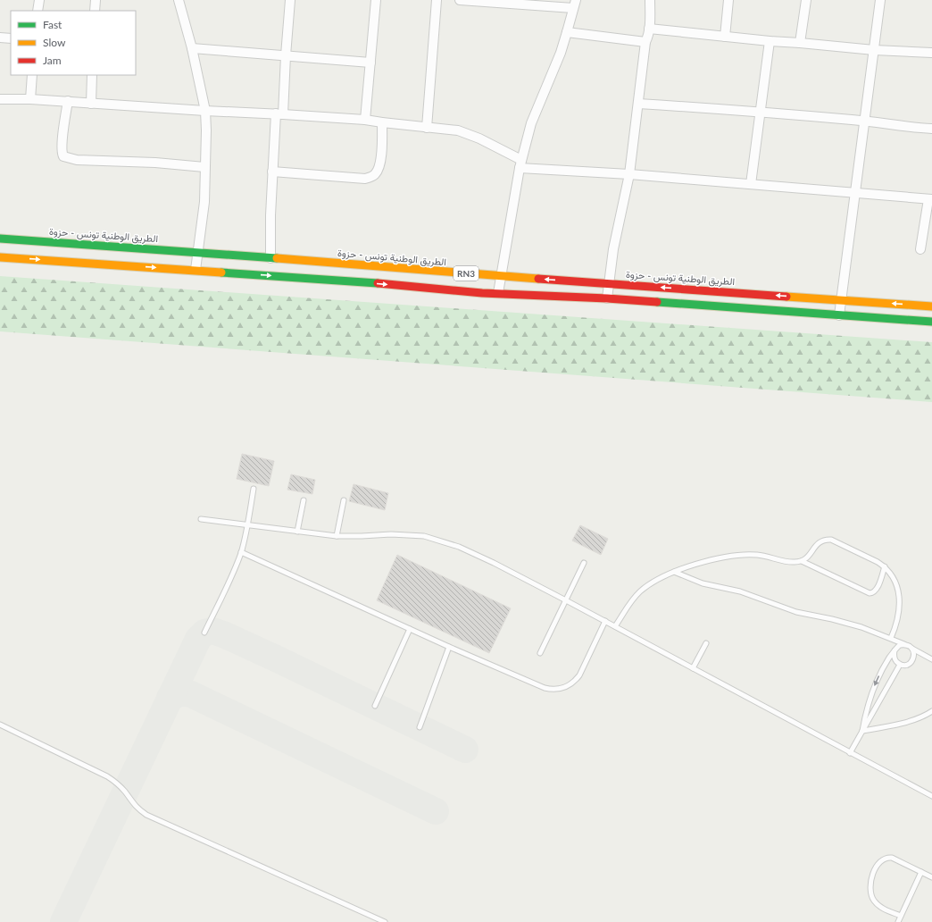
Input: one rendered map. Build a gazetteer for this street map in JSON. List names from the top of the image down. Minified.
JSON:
{"streets":{"main road":["الطريق الوطنية تونس - حزوة","RN3"]},"legend":["Fast","Slow","Jam"]}
